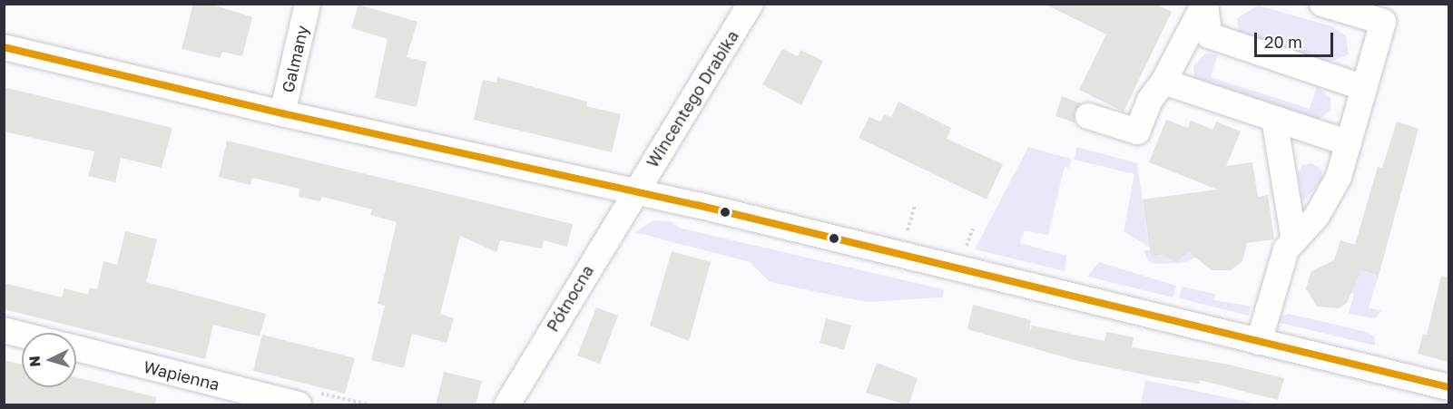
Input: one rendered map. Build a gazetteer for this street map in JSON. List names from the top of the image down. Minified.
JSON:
{"streets":{"street":["Galmany","Wincentego Drabika","Północna","Wapienna"]},"crossings":[["Wincentego Drabika","Północna"]],"scale_bar":"20 m","north":"left"}
